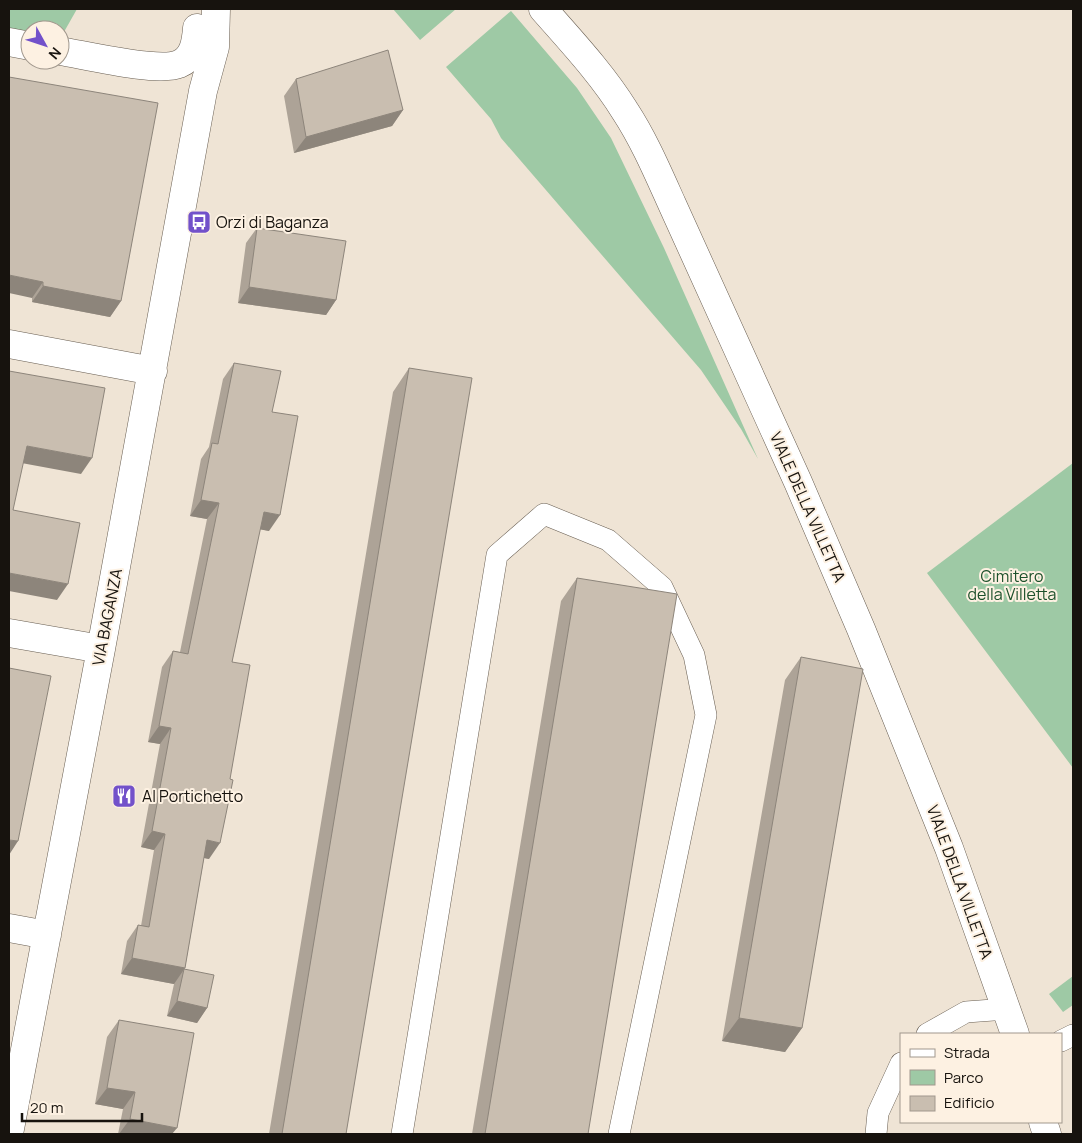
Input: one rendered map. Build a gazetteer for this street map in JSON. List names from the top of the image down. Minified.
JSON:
{"streets":{"street":["VIALE DELLA VILLETTA","VIA BAGANZA"]},"parks":["Cimitero della Villetta"],"places":{"bus stop":["Orzi di Baganza"],"restaurant":["Al Portichetto"]},"legend":["Strada","Parco","Edificio"],"scale_bar":"20 m","north":"bottom right"}
